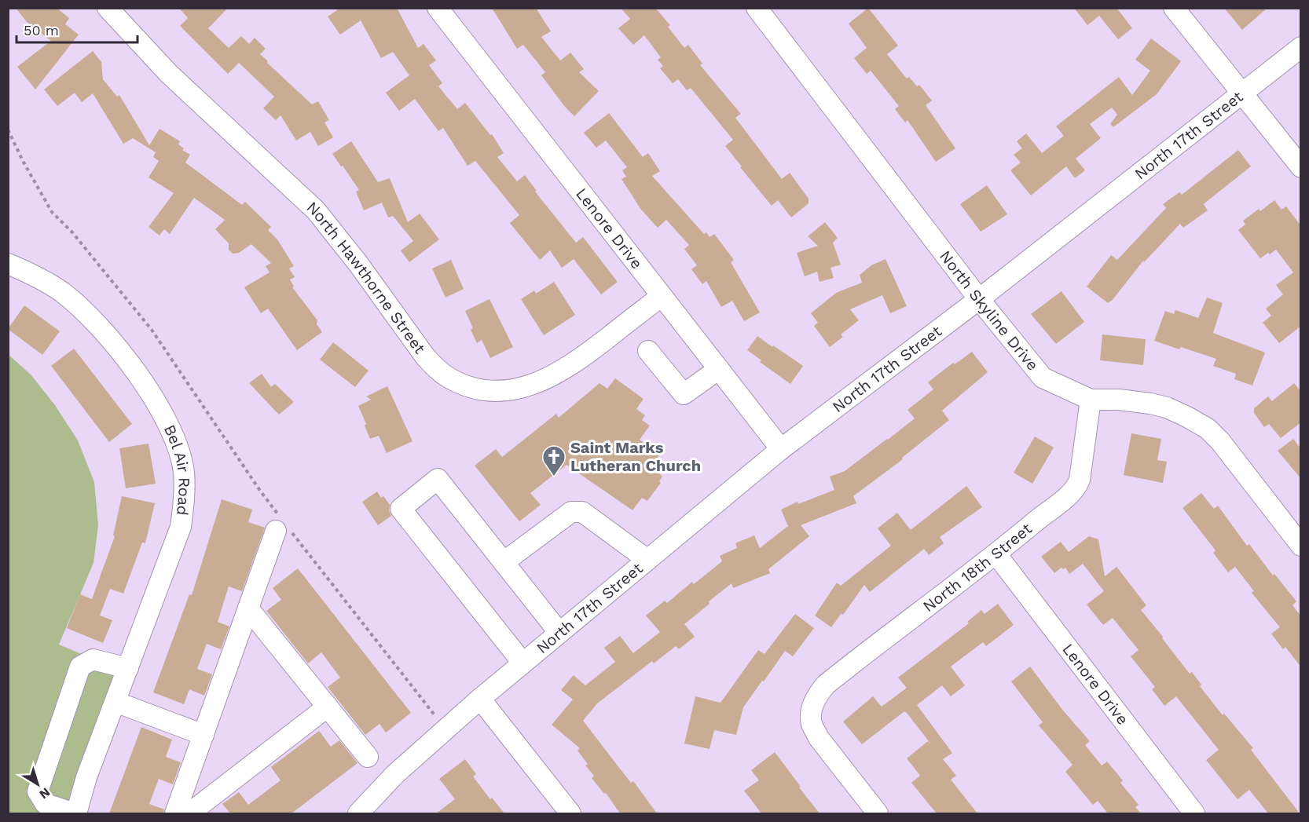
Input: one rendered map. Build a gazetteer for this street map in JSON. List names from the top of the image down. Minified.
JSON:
{"streets":{"street":["North 17th Street","Lenore Drive","North Hawthorne Street","North Skyline Drive","Bel Air Road","North 18th Street"]},"crossings":[["North 17th Street","Lenore Drive"],["North 17th Street","North Skyline Drive"],["Lenore Drive","North Hawthorne Street"],["Lenore Drive","North 18th Street"],["North Skyline Drive","North 18th Street"]],"places":{"church":["Saint Marks Lutheran Church"]},"scale_bar":"50 m","north":"bottom right"}
